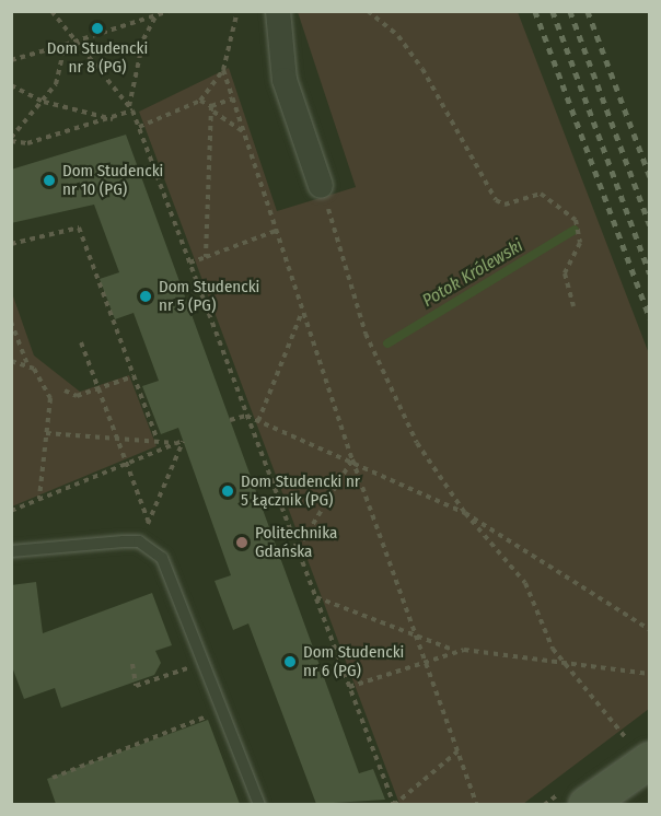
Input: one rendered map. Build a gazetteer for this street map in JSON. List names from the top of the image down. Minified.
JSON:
{"water":["Potok Królewski"],"places":["Dom Studencki nr 8 (PG)","Dom Studencki nr 10 (PG)","Dom Studencki nr 5 (PG)","Dom Studencki nr 5 Łącznik (PG)","Politechnika Gdańska","Dom Studencki nr 6 (PG)"]}
